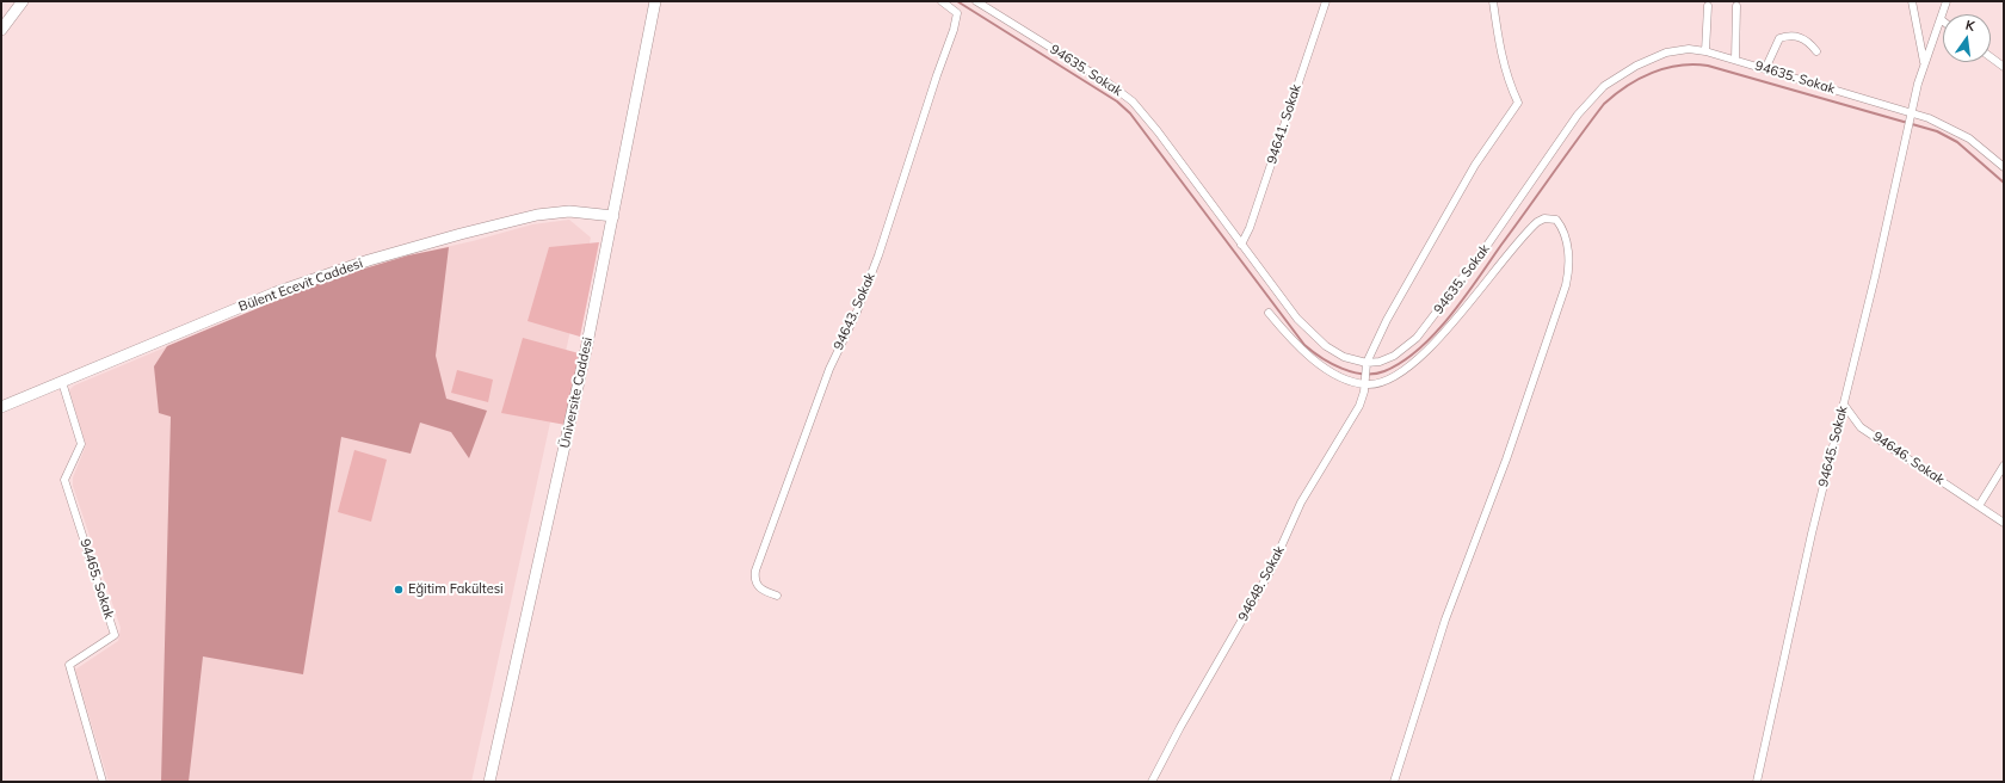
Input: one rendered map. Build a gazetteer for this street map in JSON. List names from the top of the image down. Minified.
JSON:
{"streets":{"street":["94635. Sokak","94641. Sokak","Bülent Ecevit Caddesi","94643. Sokak","Üniversite Caddesi","94645. Sokak","94646. Sokak","94465. Sokak","94648. Sokak"]},"crossings":[["94635. Sokak","94641. Sokak"],["94635. Sokak","94645. Sokak"],["94635. Sokak","94648. Sokak"],["Bülent Ecevit Caddesi","Üniversite Caddesi"],["Bülent Ecevit Caddesi","94465. Sokak"],["94645. Sokak","94646. Sokak"]],"places":["Eğitim Fakültesi"],"north":"top"}
